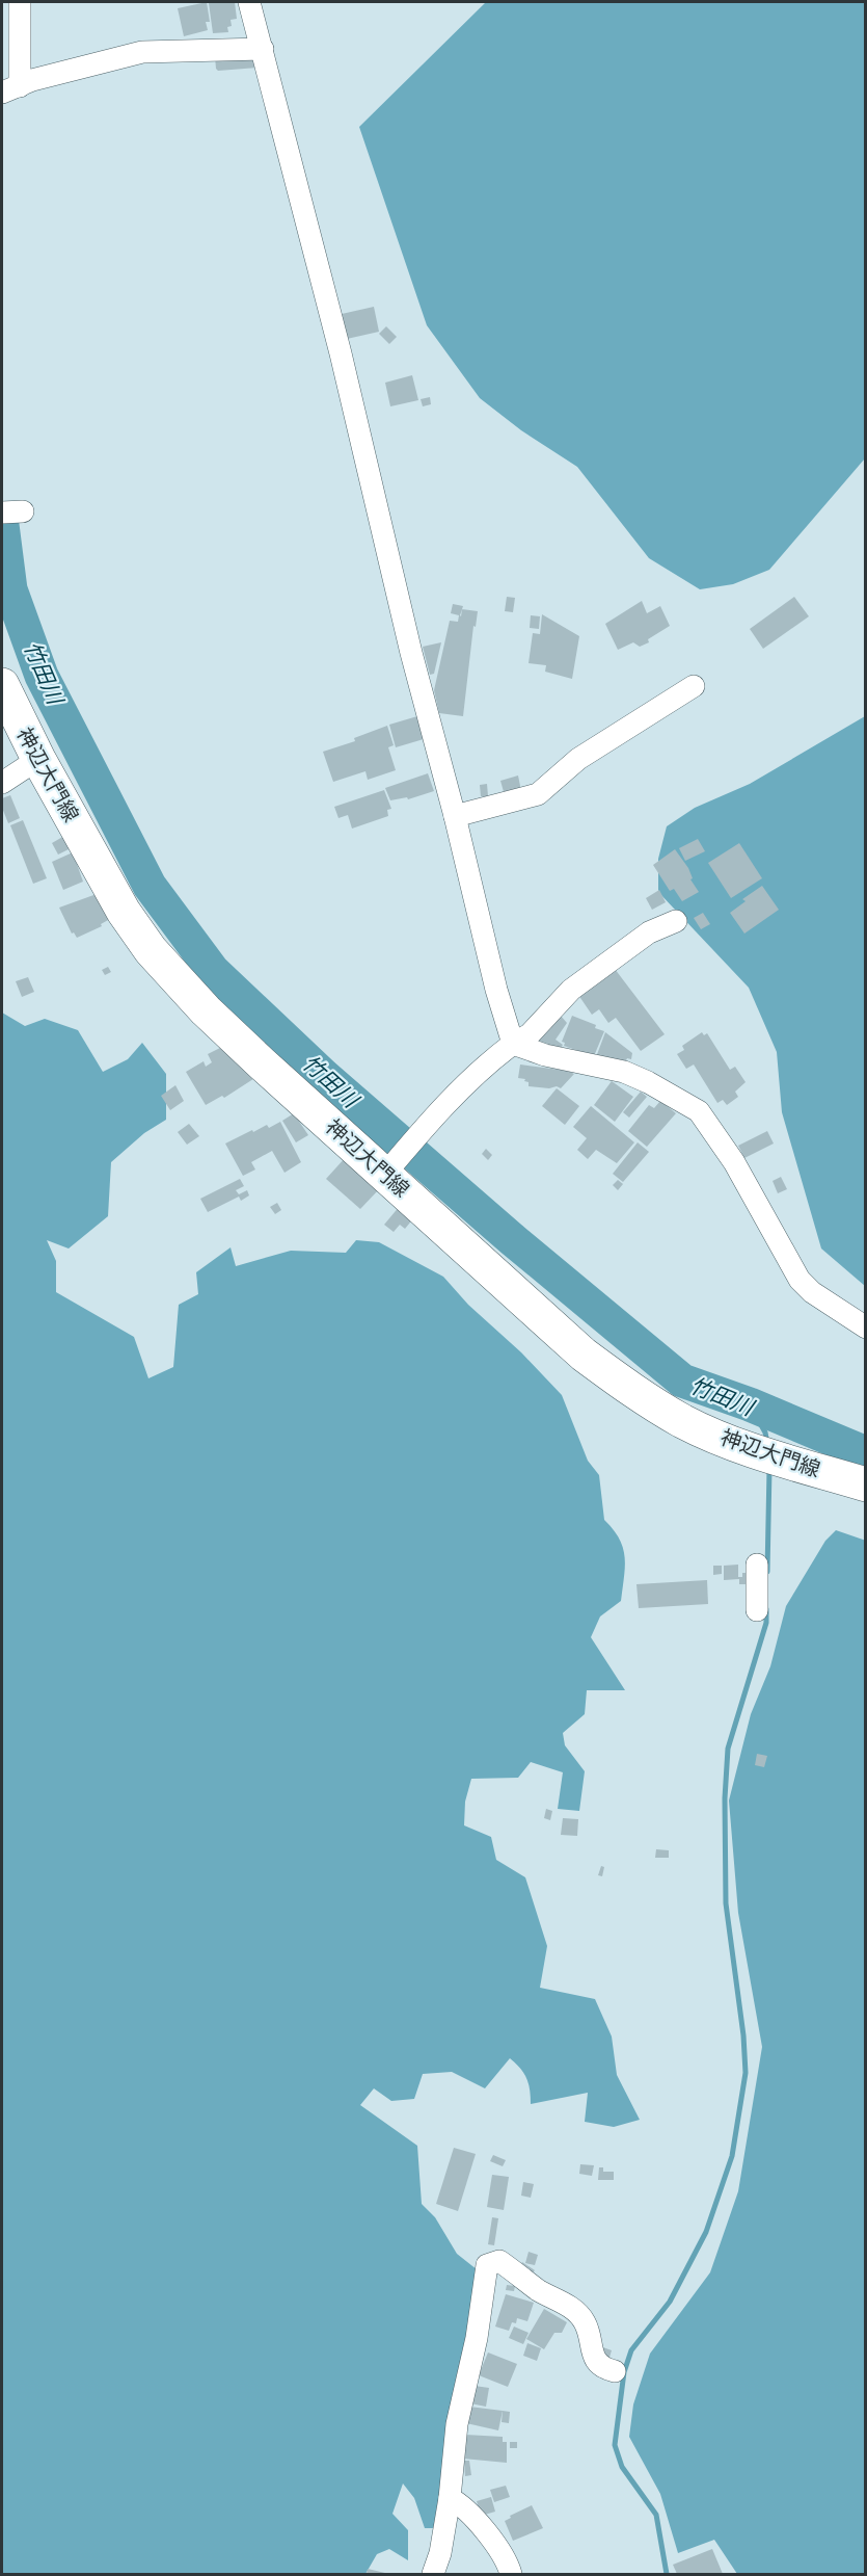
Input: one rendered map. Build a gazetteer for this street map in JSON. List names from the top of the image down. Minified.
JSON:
{"streets":{"main road":["神辺大門線"]},"water":["竹田川"]}
